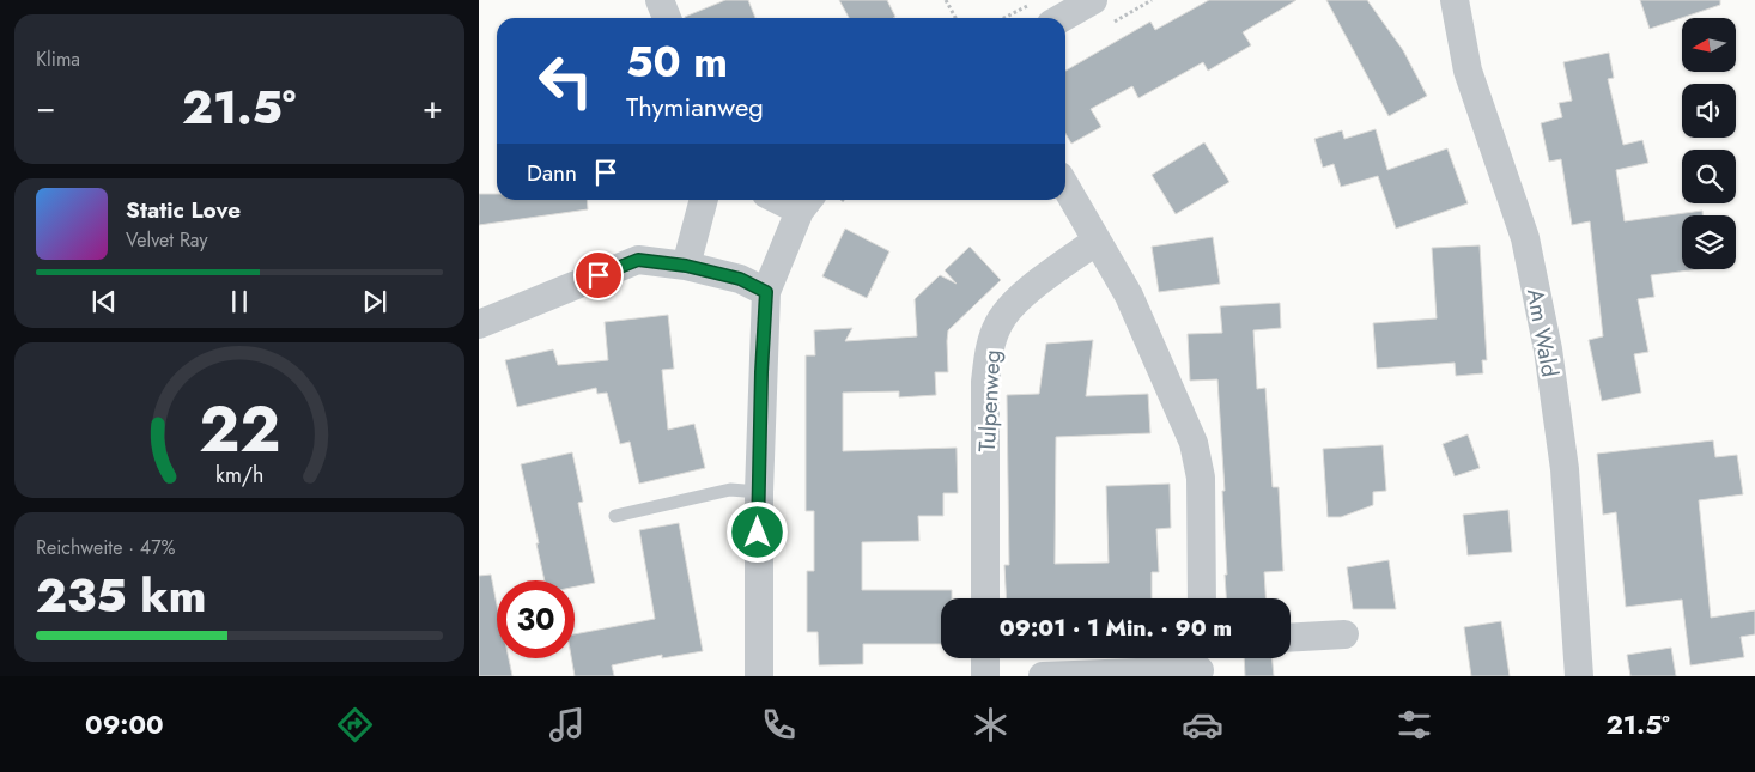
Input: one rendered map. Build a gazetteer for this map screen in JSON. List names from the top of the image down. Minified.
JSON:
{"streets":{"street":["Am Wald","Tulpenweg"]},"north":"left","page":{"tile":["Klima",["Reichweite · 47%","235 km"]],"turn":["50 m","Thymianweg"],"heat":["−","21.5°","+"],"then":"Dann","song":["Static Love","Velvet Ray"],"limit":"30","trip":"09:01 · 1 Min. · 90 m","tabs":["09:00","21.5°"],"gauge":["22","km/h"]}}
